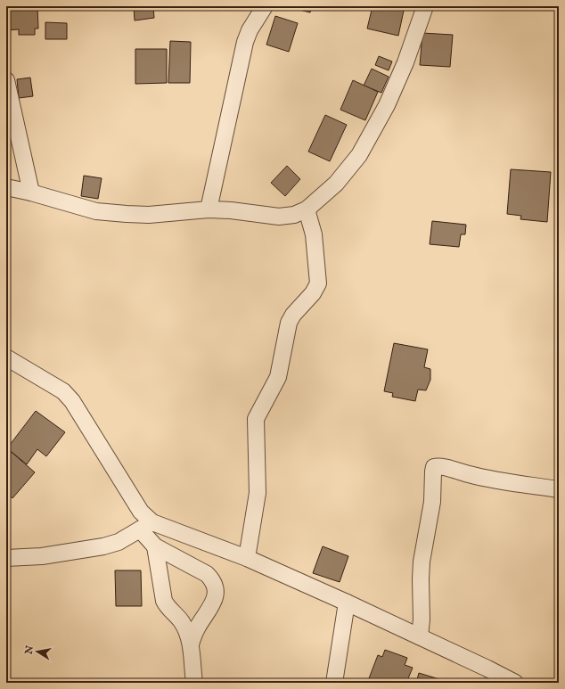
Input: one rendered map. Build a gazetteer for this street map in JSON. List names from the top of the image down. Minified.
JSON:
{"north":"left"}
